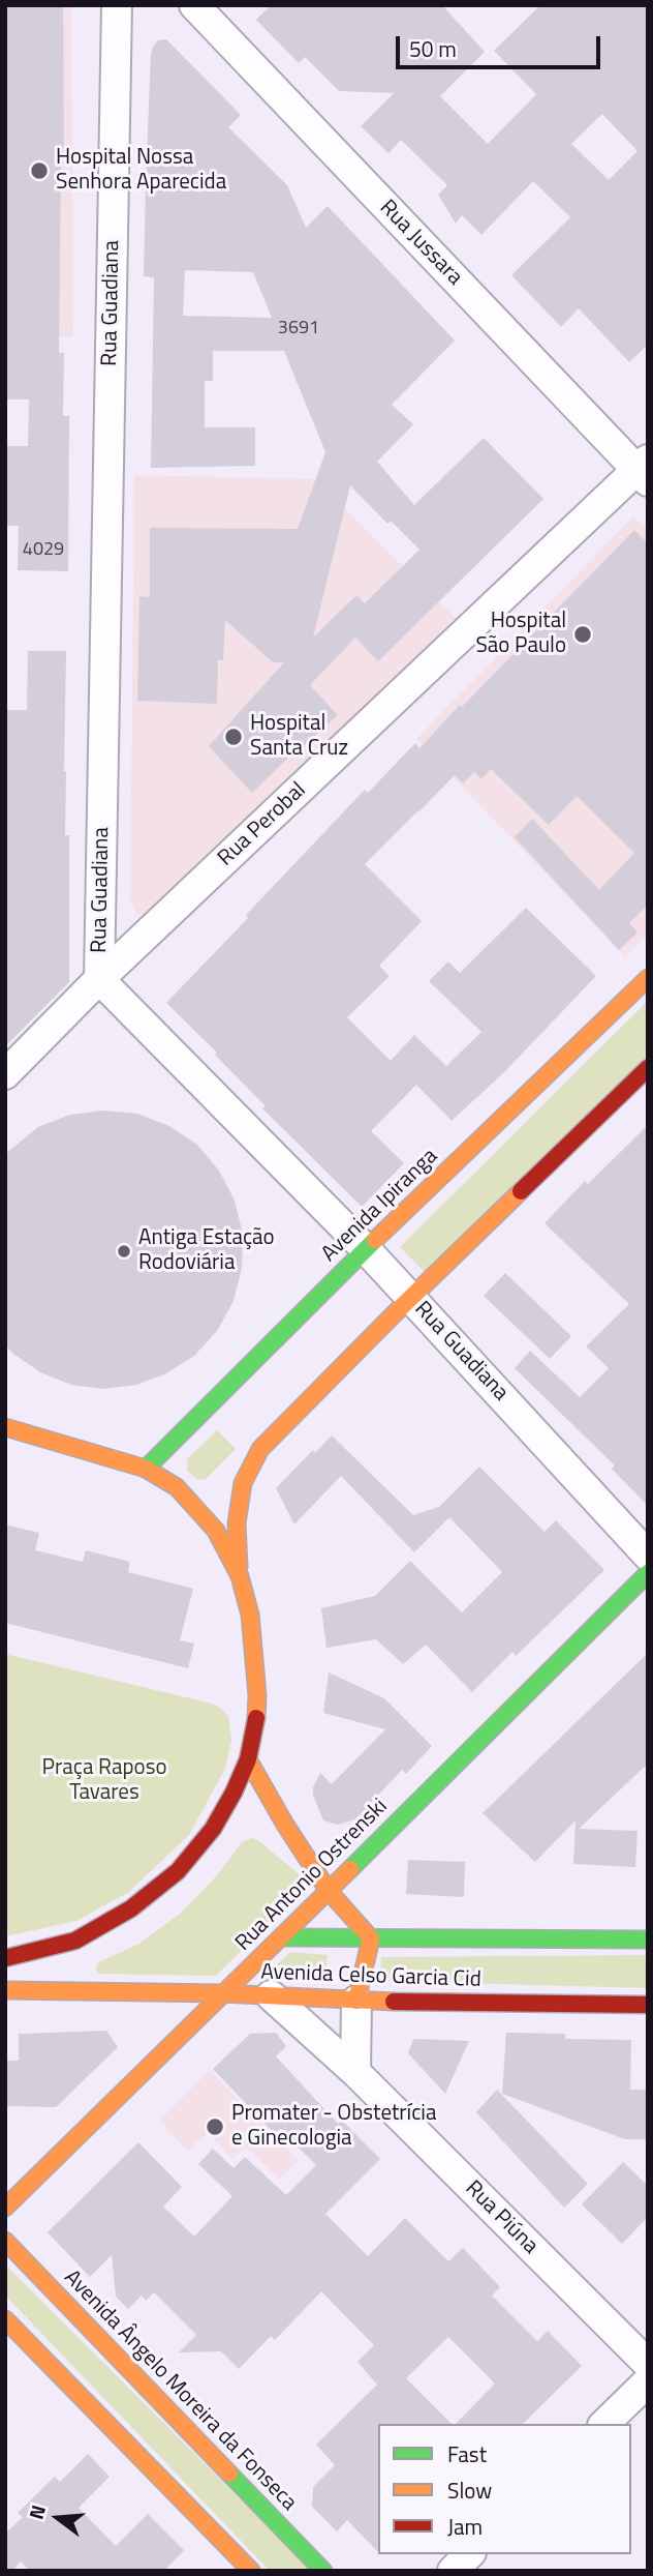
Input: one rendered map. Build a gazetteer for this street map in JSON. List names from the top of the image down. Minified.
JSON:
{"streets":{"street":["Rua Jussara","Rua Guadiana","Rua Perobal","Avenida Ipiranga","Rua Antonio Ostrenski","Avenida Celso Garcia Cid","Rua Piúna","Avenida Ângelo Moreira da Fonseca"]},"crossings":[["Rua Jussara","Rua Perobal"],["Rua Guadiana","Rua Perobal"],["Rua Guadiana","Avenida Ipiranga"],["Rua Antonio Ostrenski","Avenida Celso Garcia Cid"],["Avenida Celso Garcia Cid","Rua Piúna"]],"parks":["Praça Raposo Tavares"],"places":["Hospital Nossa Senhora Aparecida","Hospital São Paulo","Hospital Santa Cruz","Antiga Estação Rodoviária","Promater - Obstetrícia e Ginecologia"],"house_numbers":["3691","4029"],"legend":["Fast","Slow","Jam"],"scale_bar":"50 m","north":"left"}
